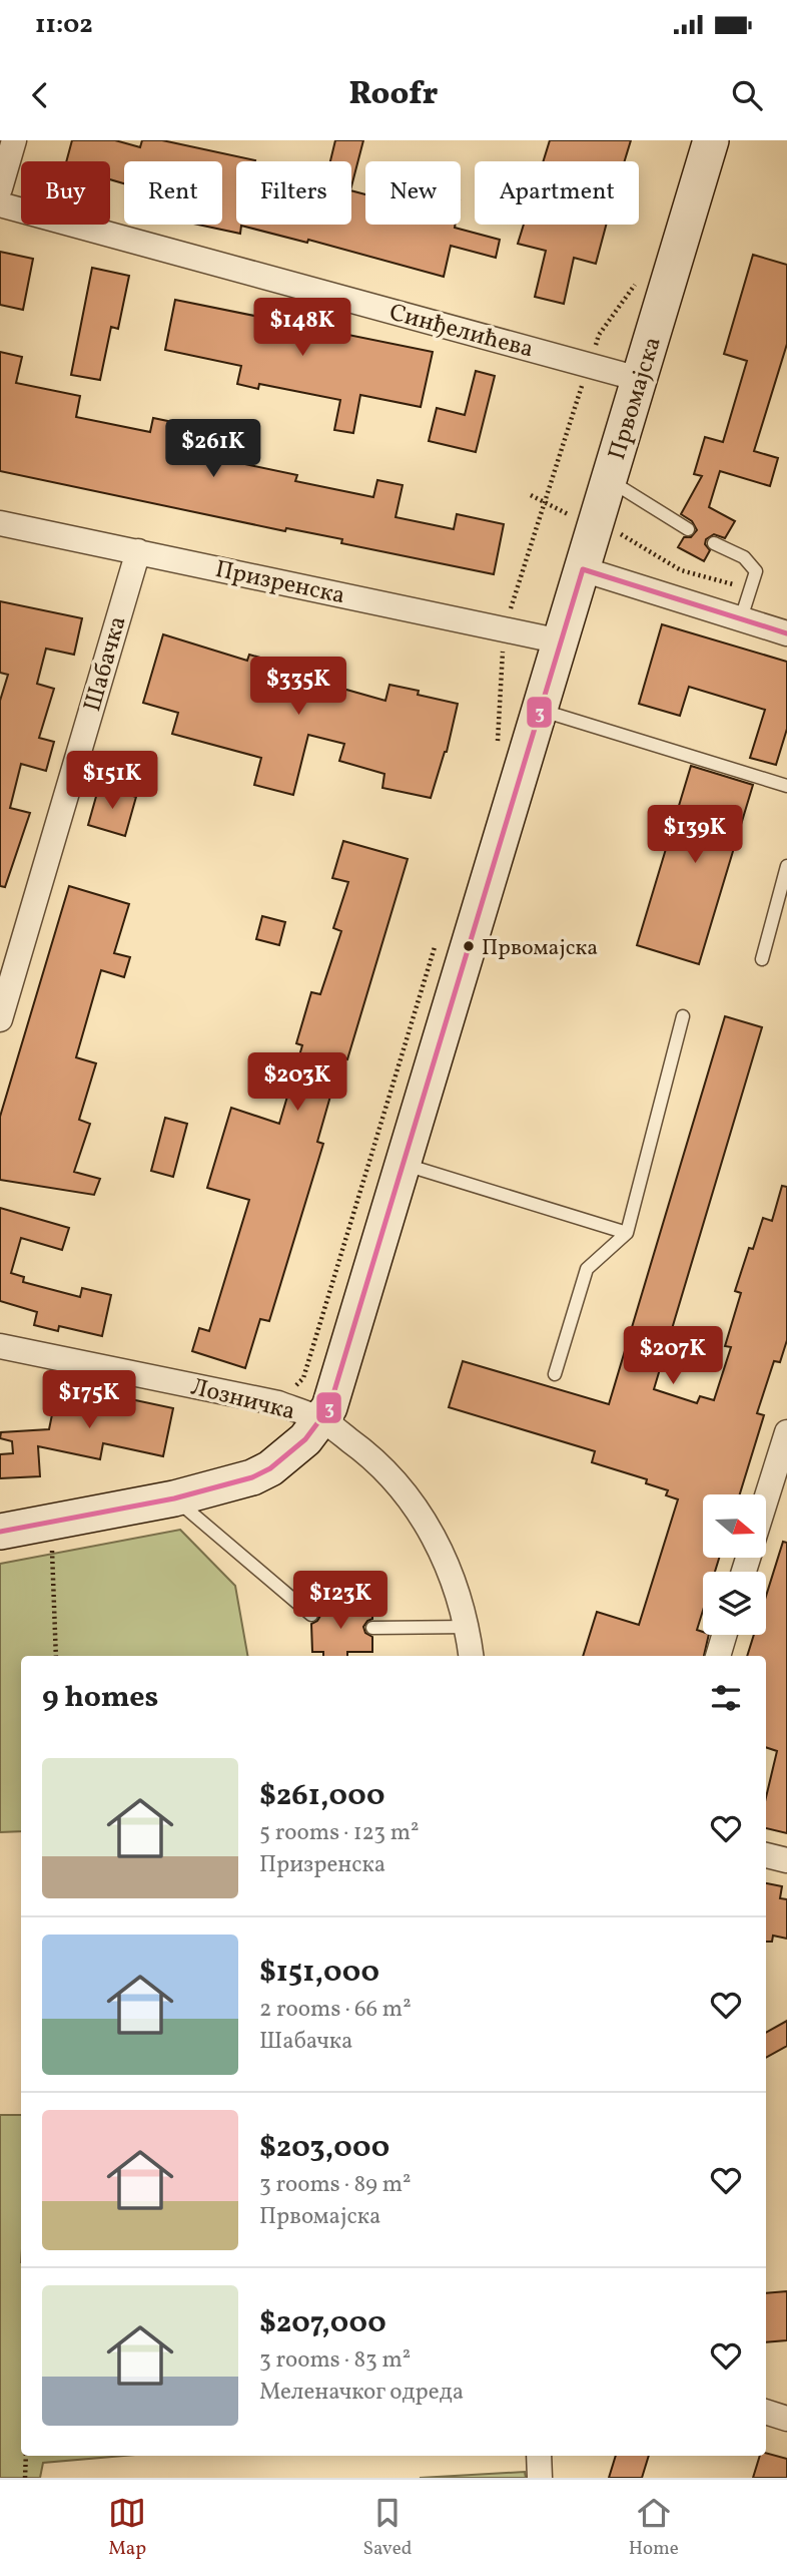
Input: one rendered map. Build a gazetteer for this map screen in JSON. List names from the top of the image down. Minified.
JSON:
{"streets":{"street":["Синђелићева","Првомајска","Призренска","Шабачка","Лозничка"]},"crossings":[["Синђелићева","Првомајска"],["Првомајска","Призренска"],["Првомајска","Лозничка"],["Призренска","Шабачка"]],"places":["Првомајска"],"lines":["transit line 3"],"north":"right","page":{"status":"11:02","header":"Roofr","chip":["Buy","Rent","Filters","New","Apartment"],"price":["$148K","$261K","$335K","$151K","$139K","$203K","$207K","$175K","$123K"],"heading":"9 homes","list":[{"name":"$261,000","note":"5 rooms · 123 m² · Призренска"},{"name":"$151,000","note":"2 rooms · 66 m² · Шабачка"},{"name":"$203,000","note":"3 rooms · 89 m² · Првомајска"},{"name":"$207,000","note":"3 rooms · 83 m² · Меленачког одреда"}],"tabs":["Map","Saved","Home"]}}
